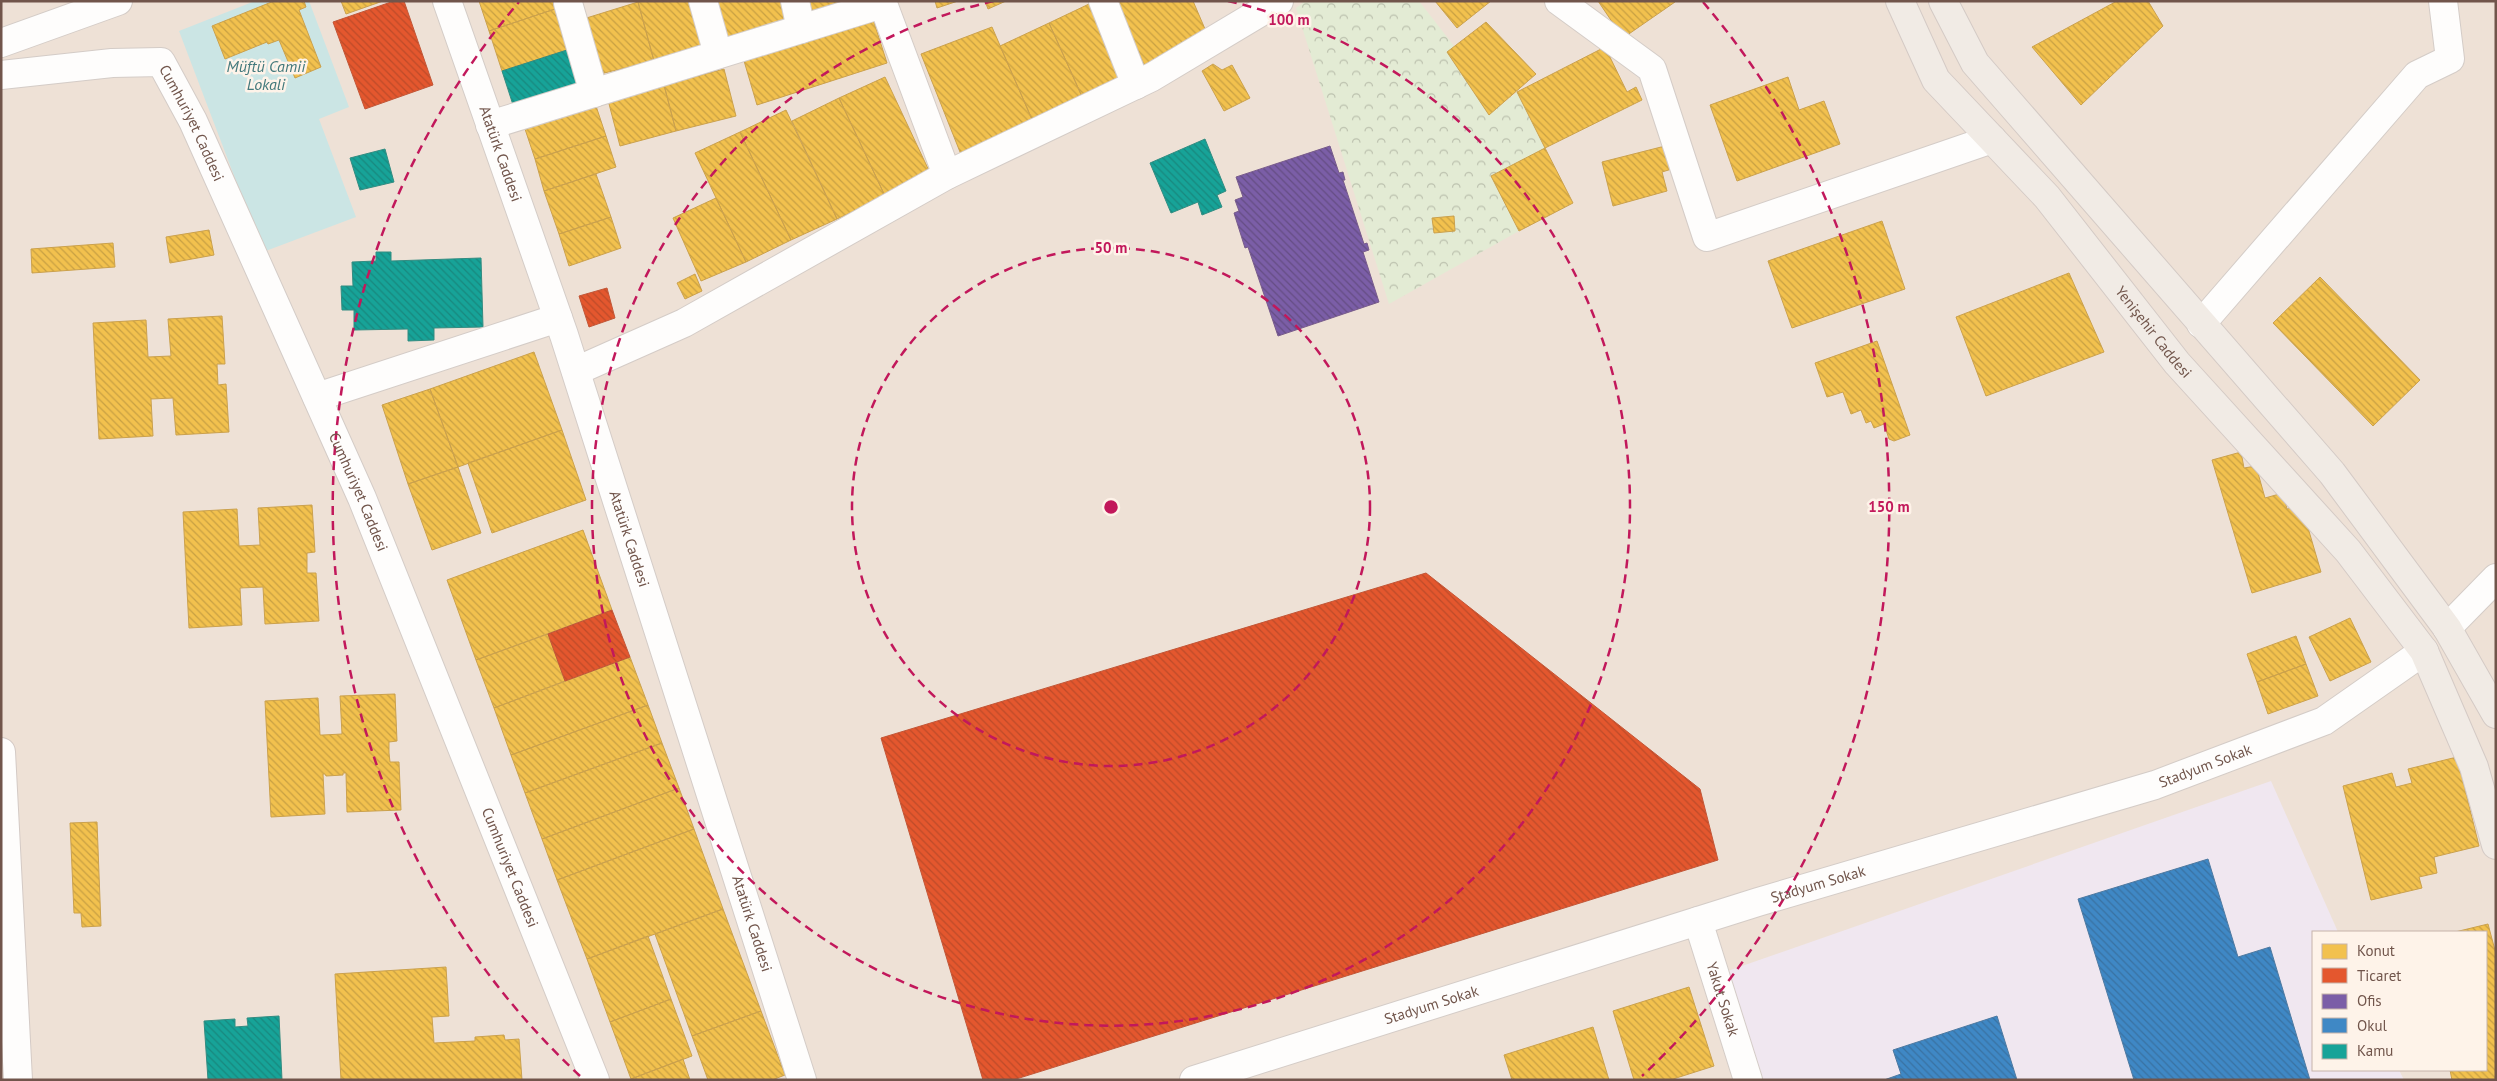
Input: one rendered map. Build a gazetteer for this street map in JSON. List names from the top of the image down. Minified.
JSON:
{"streets":{"main road":["Yenişehir Caddesi"],"street":["Cumhuriyet Caddesi","Atatürk Caddesi","Stadyum Sokak","Yakut Sokak"]},"crossings":[["Yenişehir Caddesi","Stadyum Sokak"],["Stadyum Sokak","Yakut Sokak"]],"water":["Müftü Camii Lokali"],"legend":["Konut","Ticaret","Ofis","Okul","Kamu"],"rings":["100 m","50 m","150 m"]}
